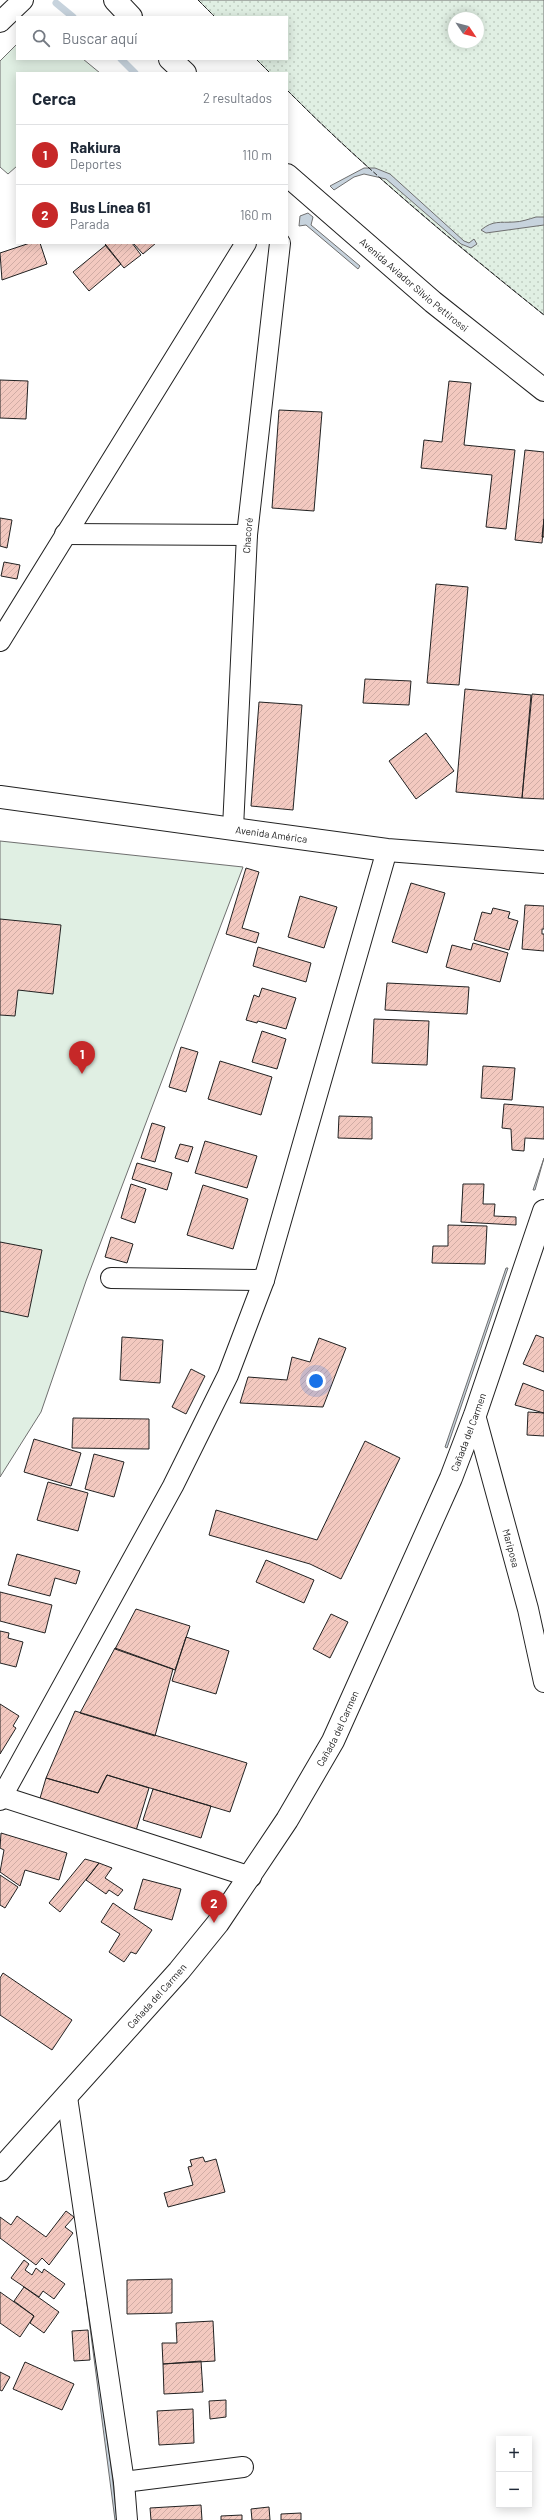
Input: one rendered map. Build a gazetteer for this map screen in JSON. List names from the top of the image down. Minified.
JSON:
{"streets":{"street":["Avenida Aviador Silvio Pettirossi","Chacoré","Avenida América","Cañada del Carmen","Mariposa"]},"crossings":[["Chacoré","Avenida América"],["Cañada del Carmen","Mariposa"]],"north":"bottom right","page":{"search":"Buscar aquí","heading":["Cerca","2 resultados"],"list":[{"mark":"1","name":"Rakiura","note":"Deportes","value":"110 m"},{"mark":"2","name":"Bus Línea 61","note":"Parada","value":"160 m"}],"pins":["1","2"],"map_buttons":["+","−"]}}
